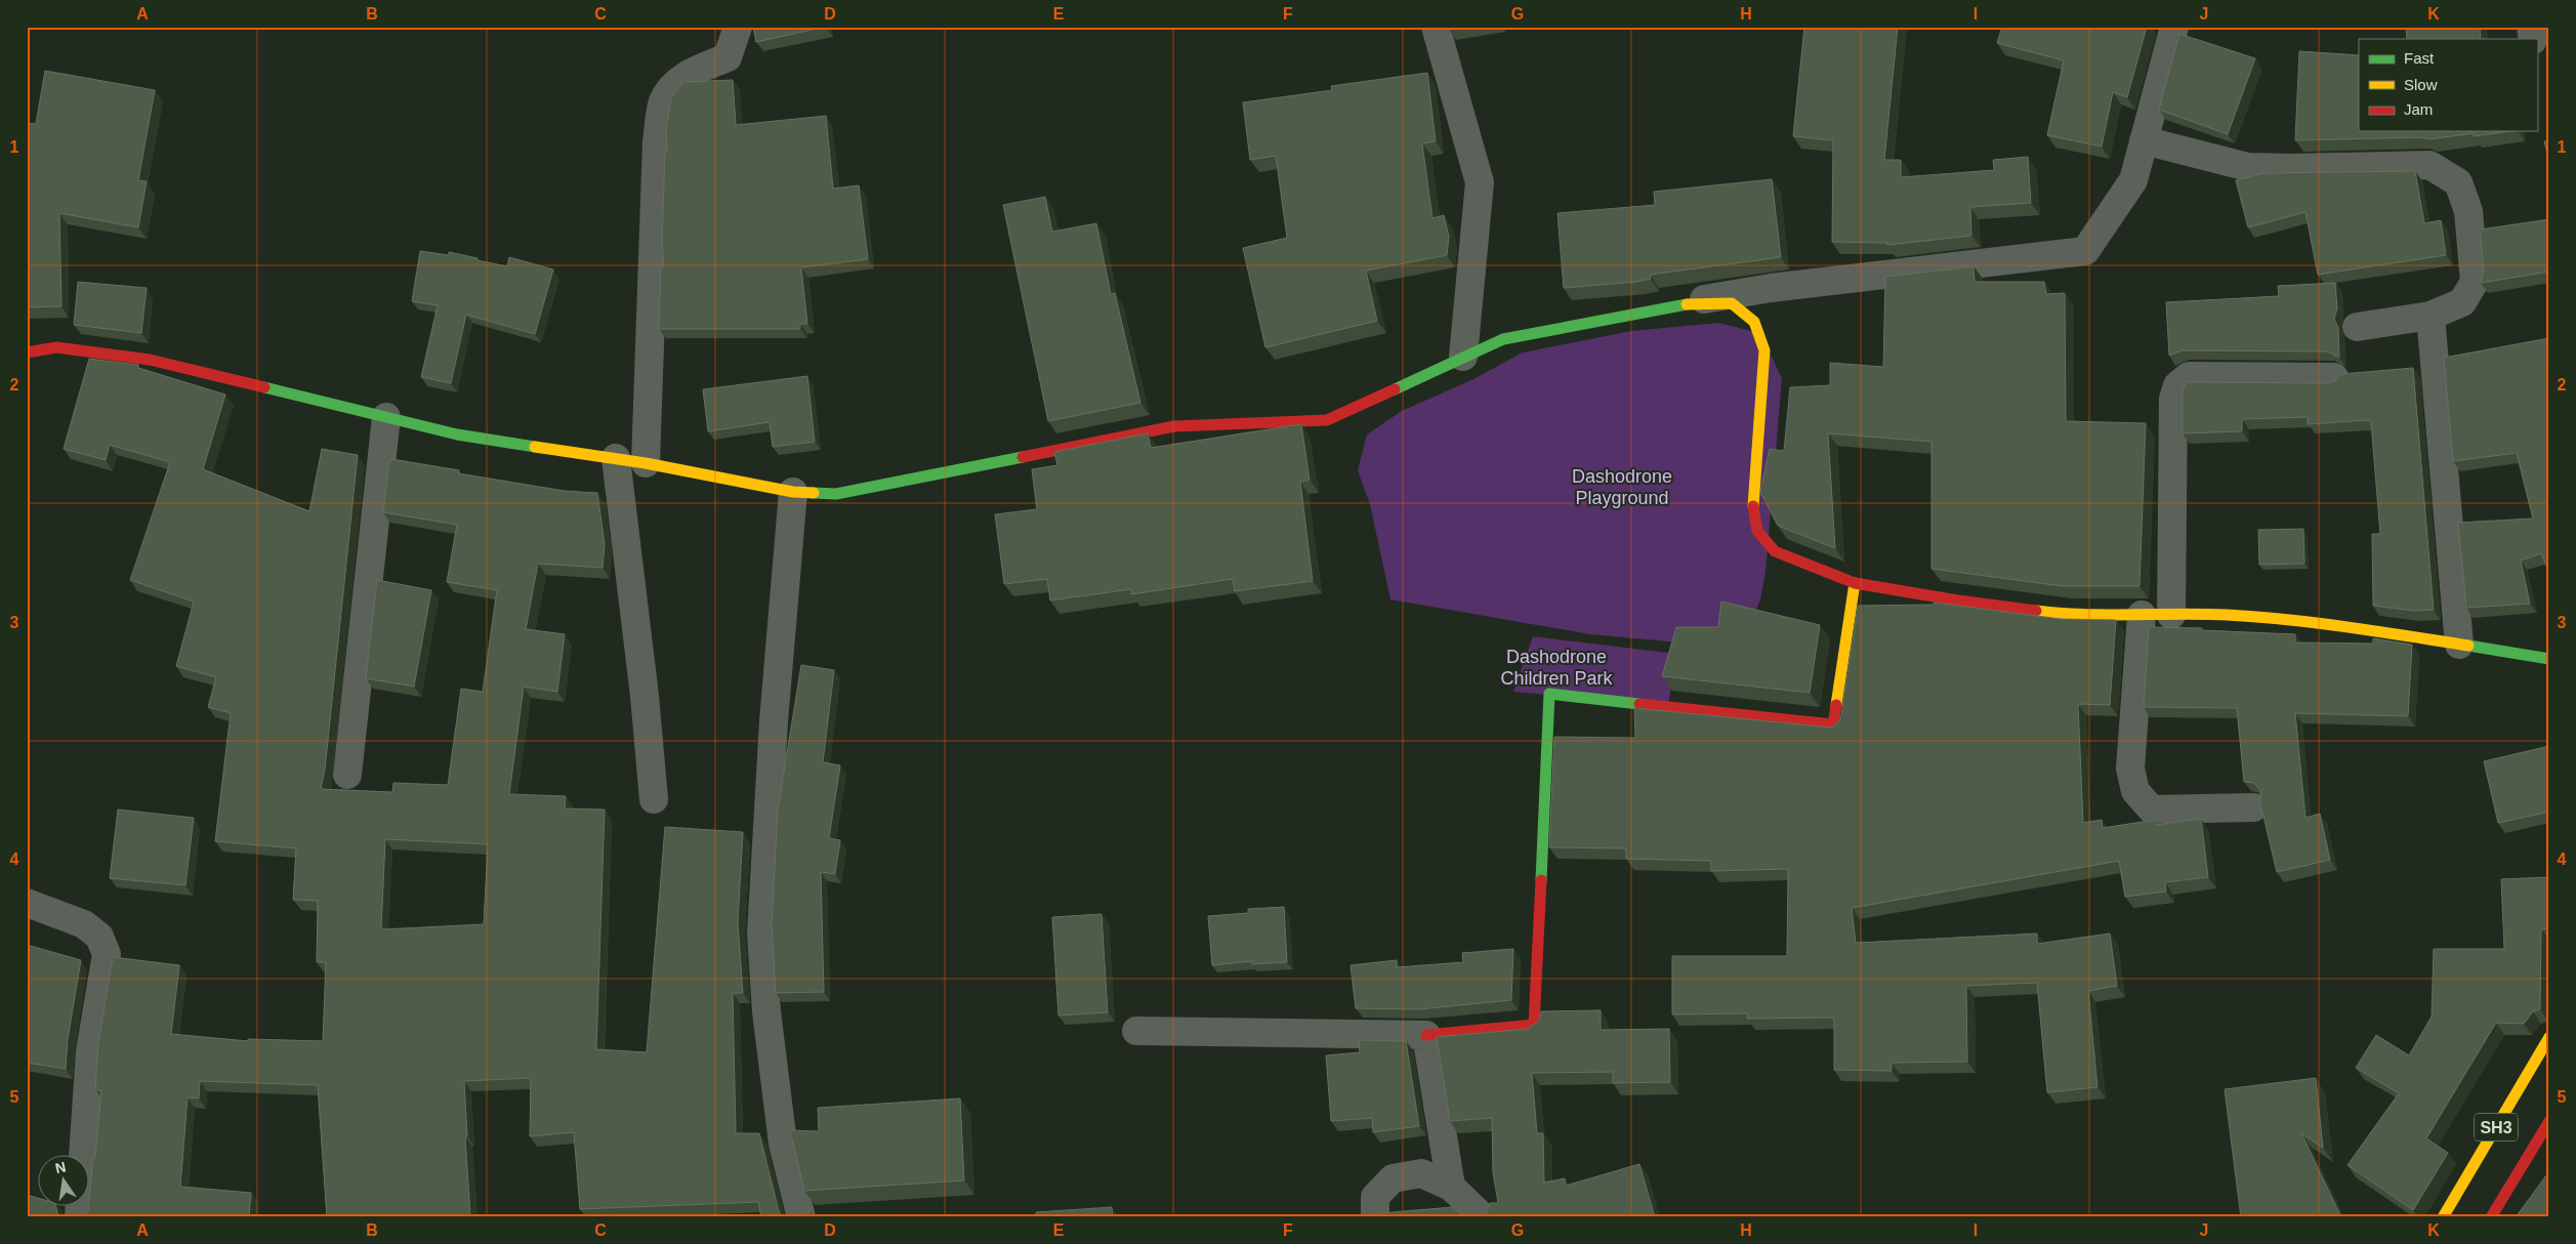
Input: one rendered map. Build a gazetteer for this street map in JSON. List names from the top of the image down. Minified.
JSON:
{"streets":{"street":["SH3"]},"parks":["Dashodrone Playground","Dashodrone Children Park"],"legend":["Fast","Slow","Jam"],"north":"top","grid":{"columns":["A","B","C","D","E","F","G","H","I","J","K"],"rows":["1","2","3","4","5"]}}
